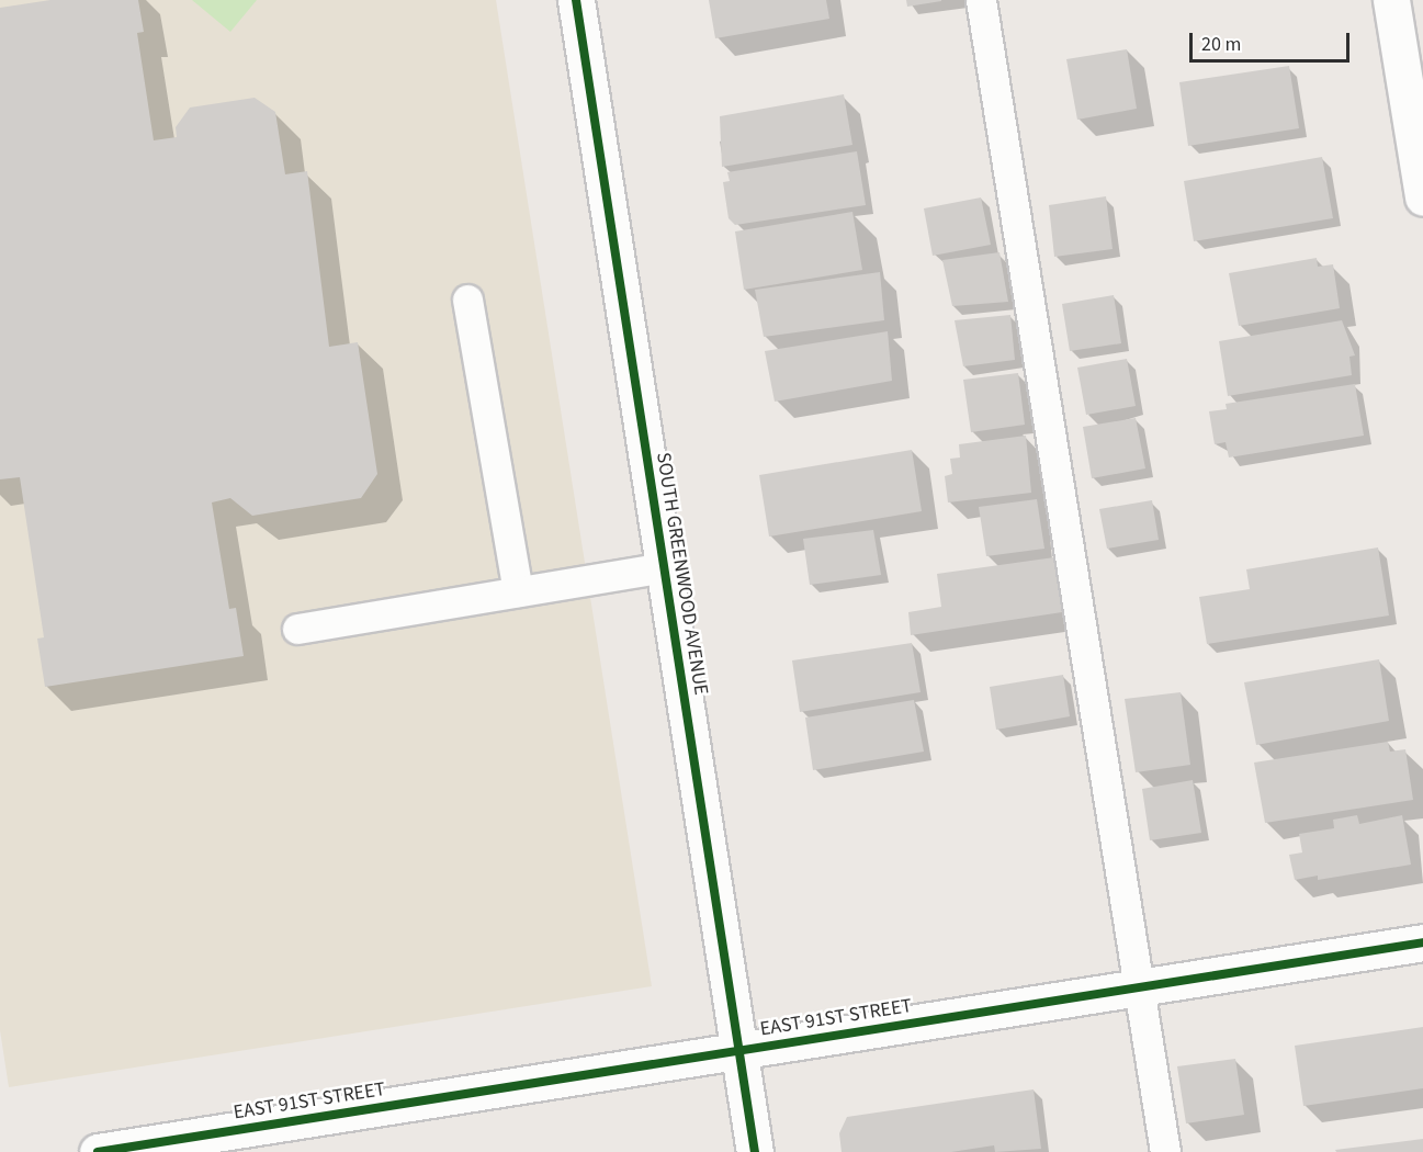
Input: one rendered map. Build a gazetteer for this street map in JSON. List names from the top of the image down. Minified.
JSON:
{"streets":{"street":["SOUTH GREENWOOD AVENUE","EAST 91ST STREET"]},"crossings":[["SOUTH GREENWOOD AVENUE","EAST 91ST STREET"]],"scale_bar":"20 m"}
